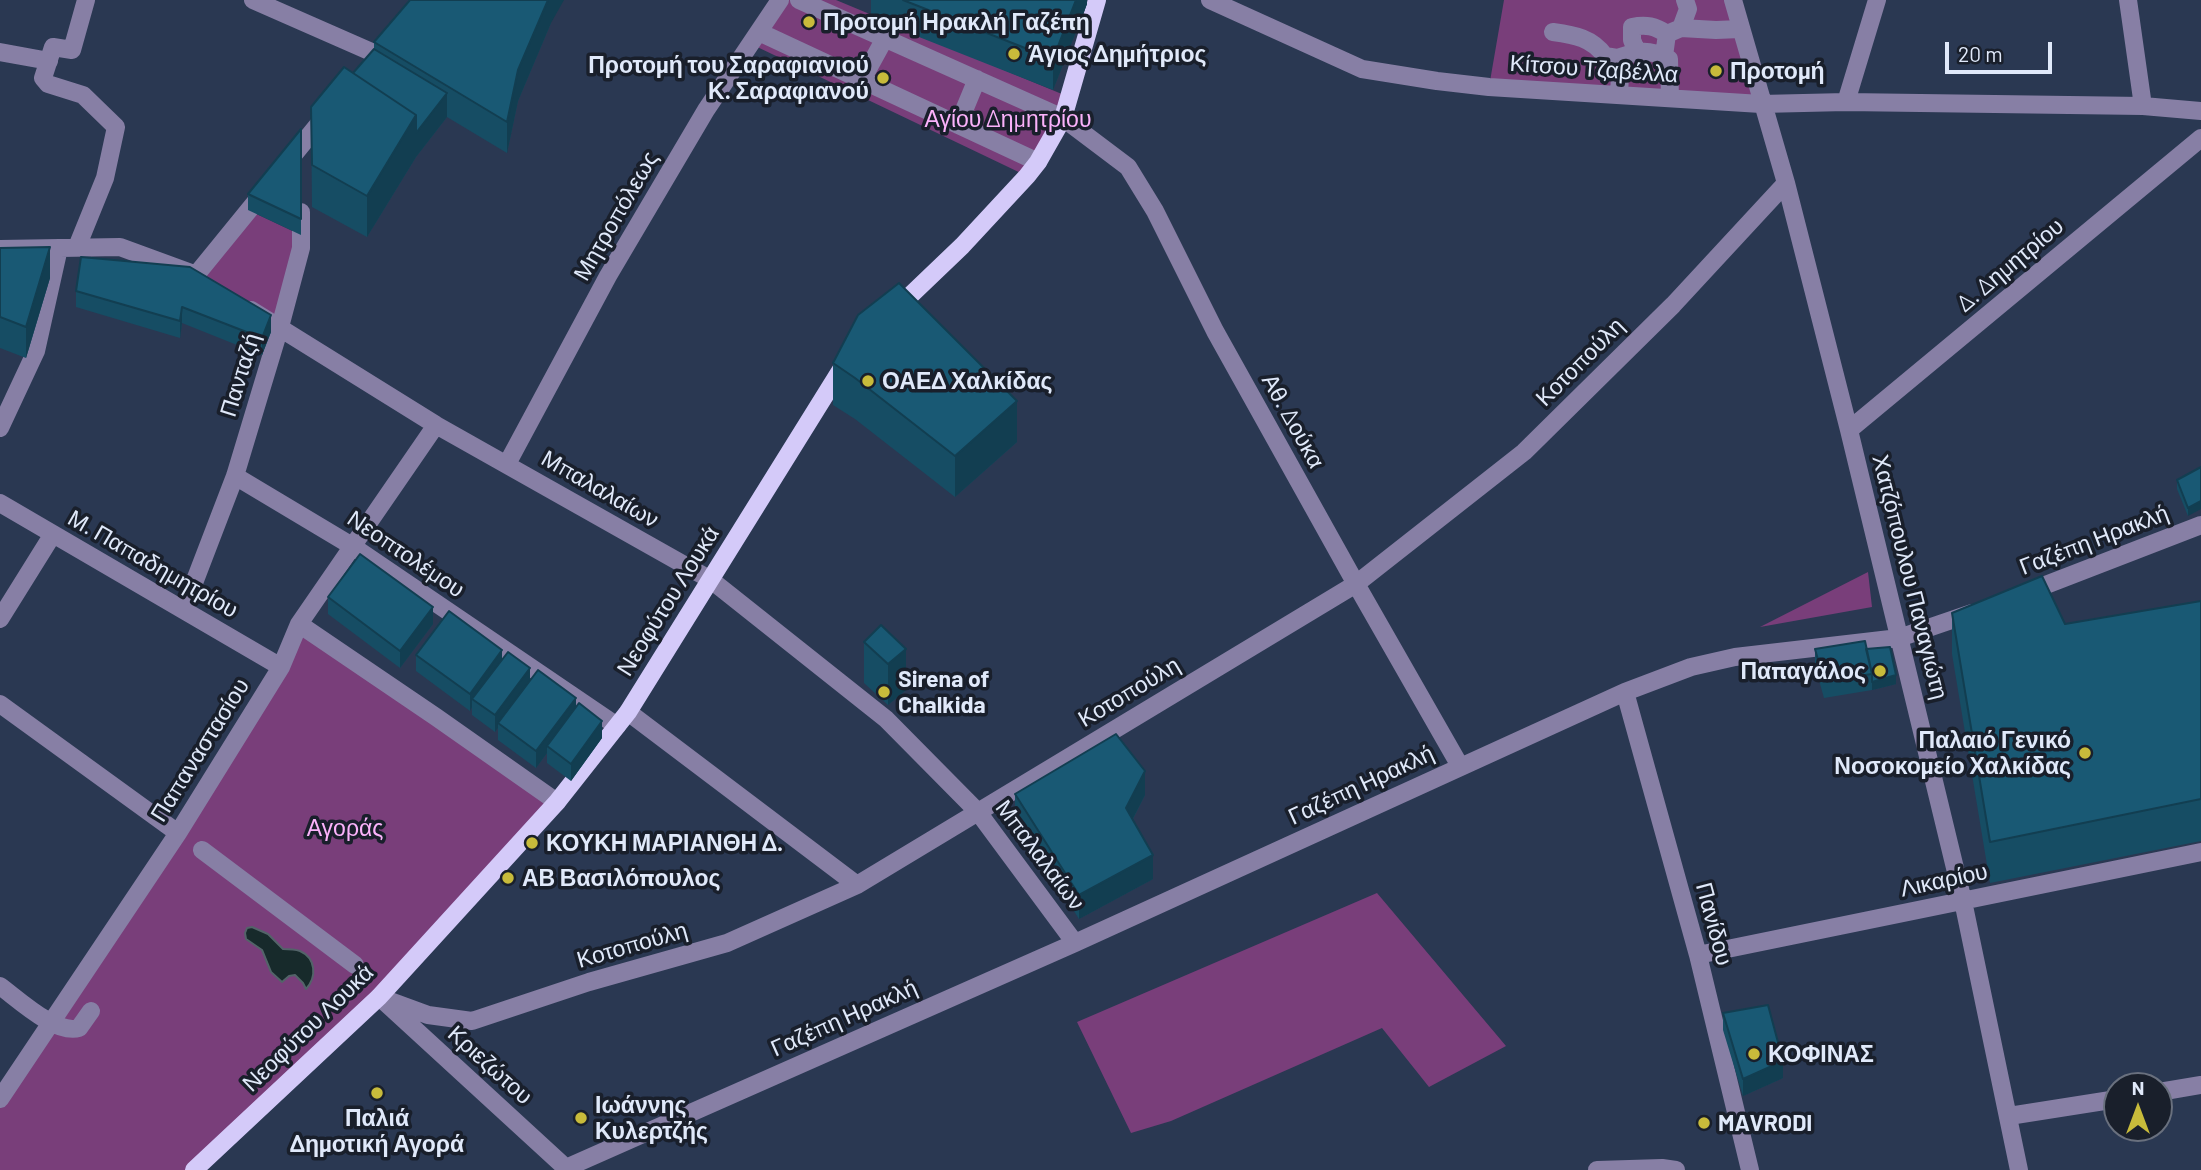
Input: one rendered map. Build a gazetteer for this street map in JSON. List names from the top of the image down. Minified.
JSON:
{"streets":{"main road":["Νεοφύτου Λουκά"],"street":["Κίτσου Τζαβέλλα","Μητροπόλεως","Δ. Δημητρίου","Κοτοπούλη","Πανταζή","Αθ. Δούκα","Μπαλαλαίων","Γαζέπη Ηρακλή","Νεοπτολέμου","Μ. Παπαδημητρίου","Χατζόπουλου Παναγιώτη","Παπαναστασίου","Λικαρίου","Πανίδου","Κριεζώτου"]},"crossings":[["Κίτσου Τζαβέλλα","Χατζόπουλου Παναγιώτη"],["Μητροπόλεως","Μπαλαλαίων"],["Δ. Δημητρίου","Χατζόπουλου Παναγιώτη"],["Κοτοπούλη","Αθ. Δούκα"],["Κοτοπούλη","Μπαλαλαίων"],["Κοτοπούλη","Νεοπτολέμου"],["Κοτοπούλη","Χατζόπουλου Παναγιώτη"],["Κοτοπούλη","Νεοφύτου Λουκά"],["Κοτοπούλη","Κριεζώτου"],["Πανταζή","Μπαλαλαίων"],["Πανταζή","Νεοπτολέμου"],["Πανταζή","Μ. Παπαδημητρίου"],["Αθ. Δούκα","Γαζέπη Ηρακλή"],["Μπαλαλαίων","Γαζέπη Ηρακλή"],["Μπαλαλαίων","Νεοφύτου Λουκά"],["Μπαλαλαίων","Παπαναστασίου"],["Γαζέπη Ηρακλή","Χατζόπουλου Παναγιώτη"],["Γαζέπη Ηρακλή","Πανίδου"],["Γαζέπη Ηρακλή","Κριεζώτου"],["Νεοπτολέμου","Νεοφύτου Λουκά"],["Νεοπτολέμου","Παπαναστασίου"],["Μ. Παπαδημητρίου","Παπαναστασίου"],["Χατζόπουλου Παναγιώτη","Λικαρίου"],["Νεοφύτου Λουκά","Κριεζώτου"],["Λικαρίου","Πανίδου"]],"parks":["Αγίου Δημητρίου","Αγοράς"],"places":["Προτομή Ηρακλή Γαζέπη","Άγιος Δημήτριος","Προτομή","Προτομή του Σαραφιανιού Κ. Σαραφιανού","ΟΑΕΔ Χαλκίδας","Παπαγάλος","Sirena of Chalkida","Παλαιό Γενικό Νοσοκομείο Χαλκίδας","ΚΟΥΚΗ ΜΑΡΙΑΝΘΗ Δ.","ΑΒ Βασιλόπουλος","ΚΟΦΙΝΑΣ","Παλιά Δημοτική Αγορά","Ιωάννης Κυλερτζής","MAVRODI"],"scale_bar":"20 m","north":"top"}
